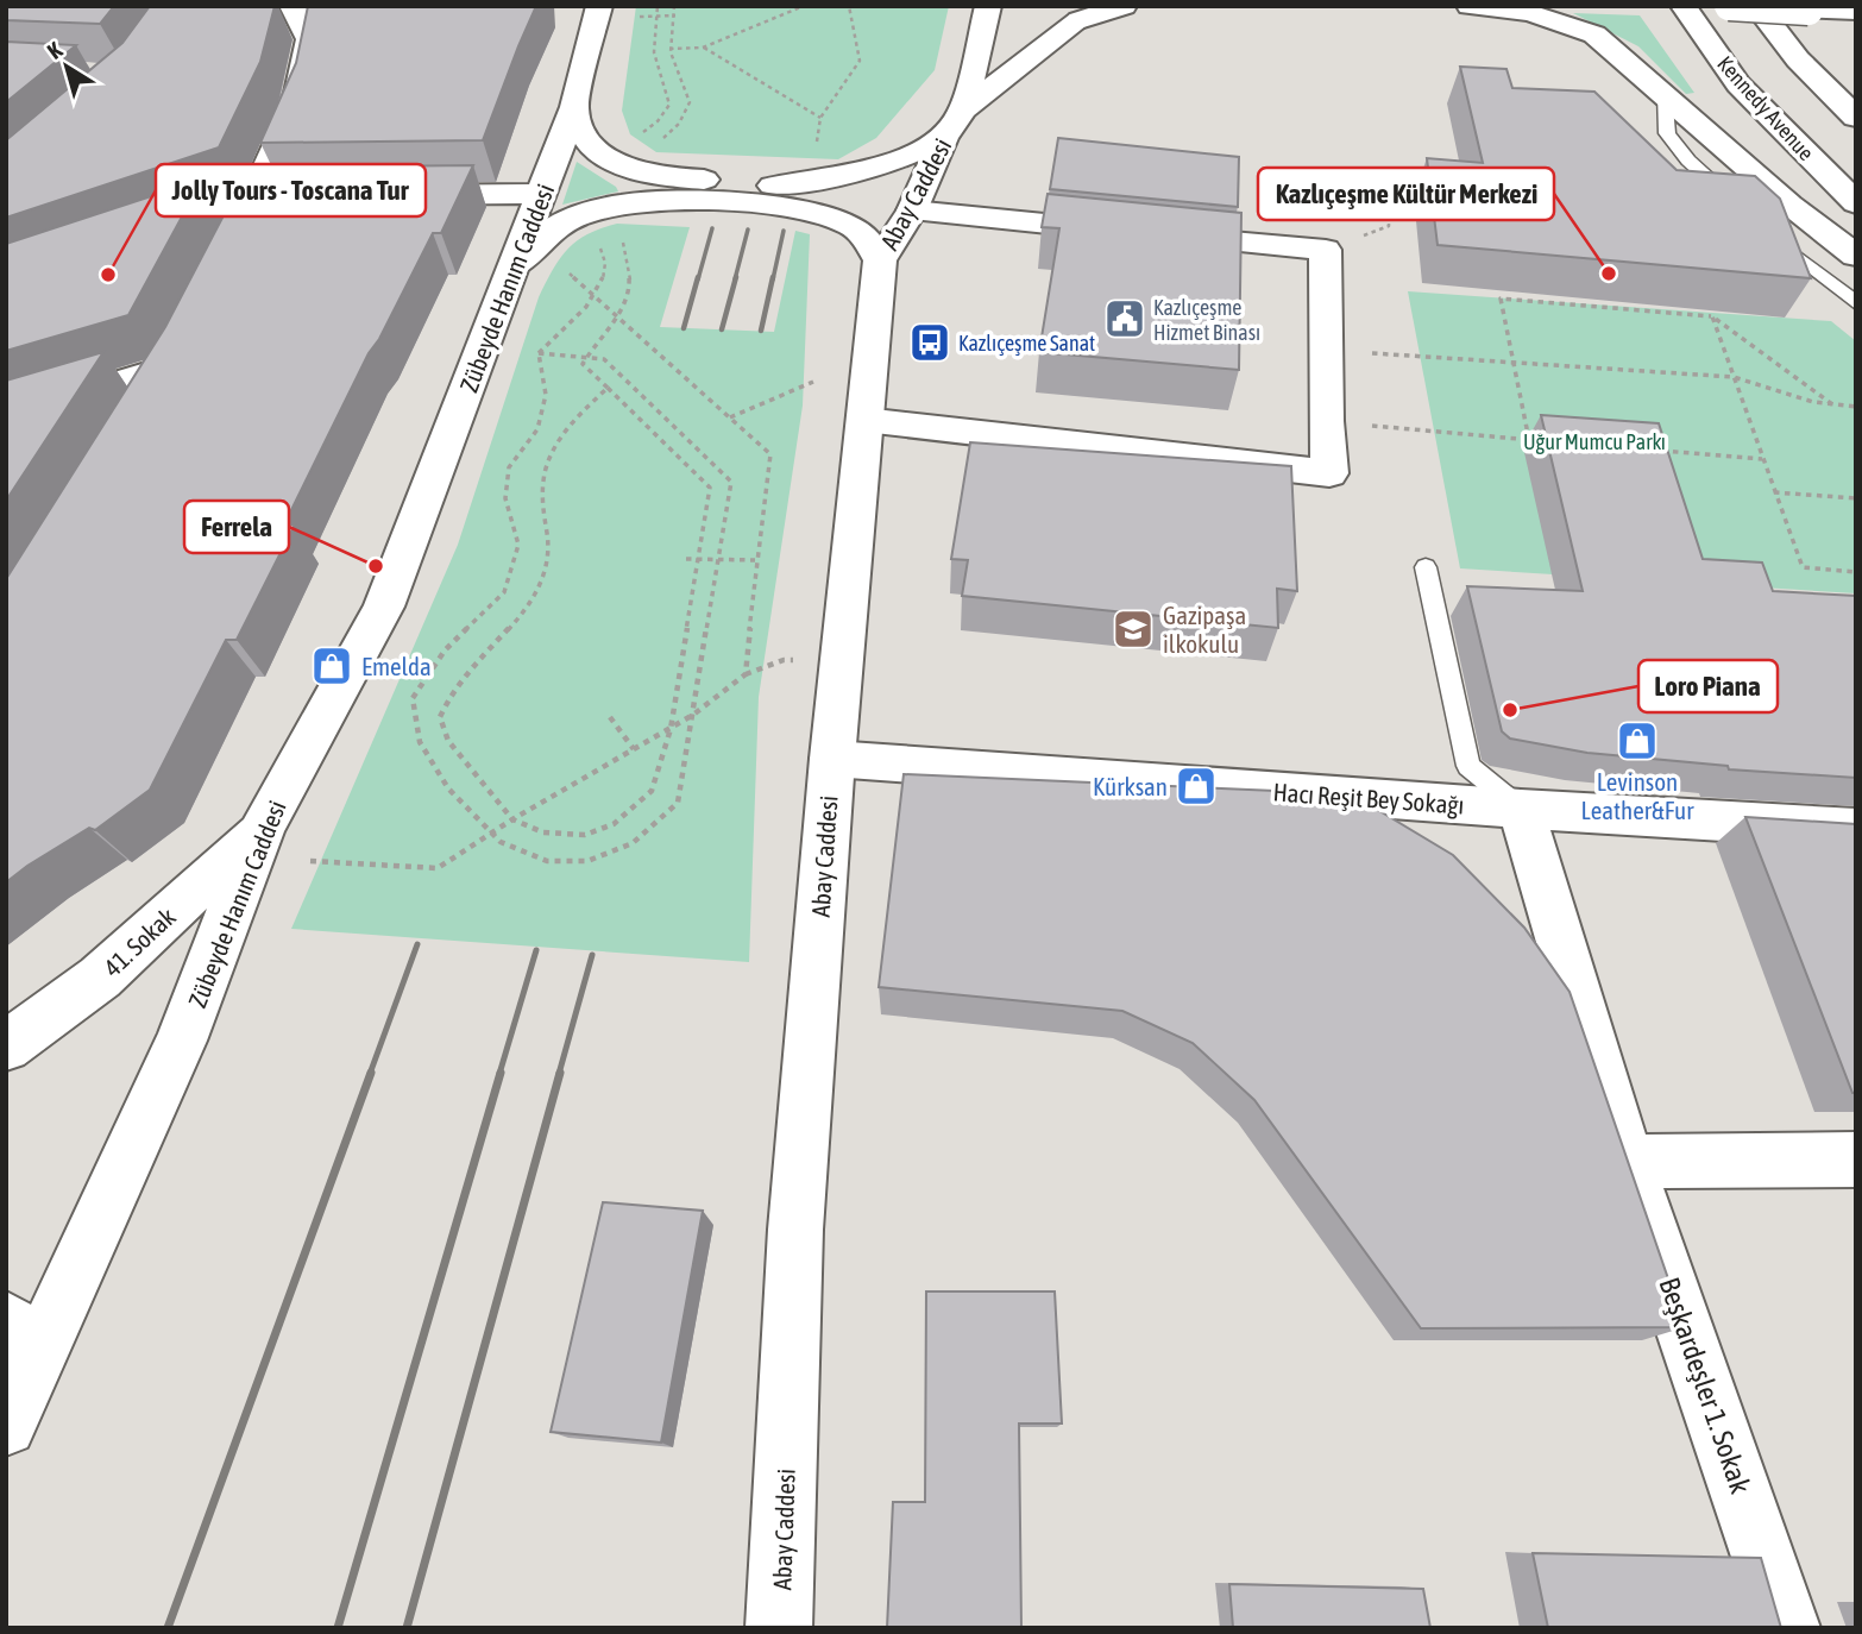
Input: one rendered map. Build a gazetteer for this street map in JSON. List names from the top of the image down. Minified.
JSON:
{"streets":{"main road":["Kennedy Avenue","Abay Caddesi","Zübeyde Hanım Caddesi","Hacı Reşit Bey Sokağı","41. Sokak","Beşkardeşler 1. Sokak"]},"crossings":[["Abay Caddesi","Hacı Reşit Bey Sokağı"],["Zübeyde Hanım Caddesi","41. Sokak"],["Hacı Reşit Bey Sokağı","Beşkardeşler 1. Sokak"]],"parks":["Uğur Mumcu Parkı"],"places":{"other":["Kazlıçeşme Kültür Merkezi","Jolly Tours - Toscana Tur","Ferrela","Loro Piana"],"public building":["Kazlıçeşme Hizmet Binası"],"bus stop":["Kazlıçeşme Sanat"],"school or university":["Gazipaşa ilkokulu"],"shop":["Emelda","Levinson Leather&Fur","Kürksan"]},"north":"top left"}
